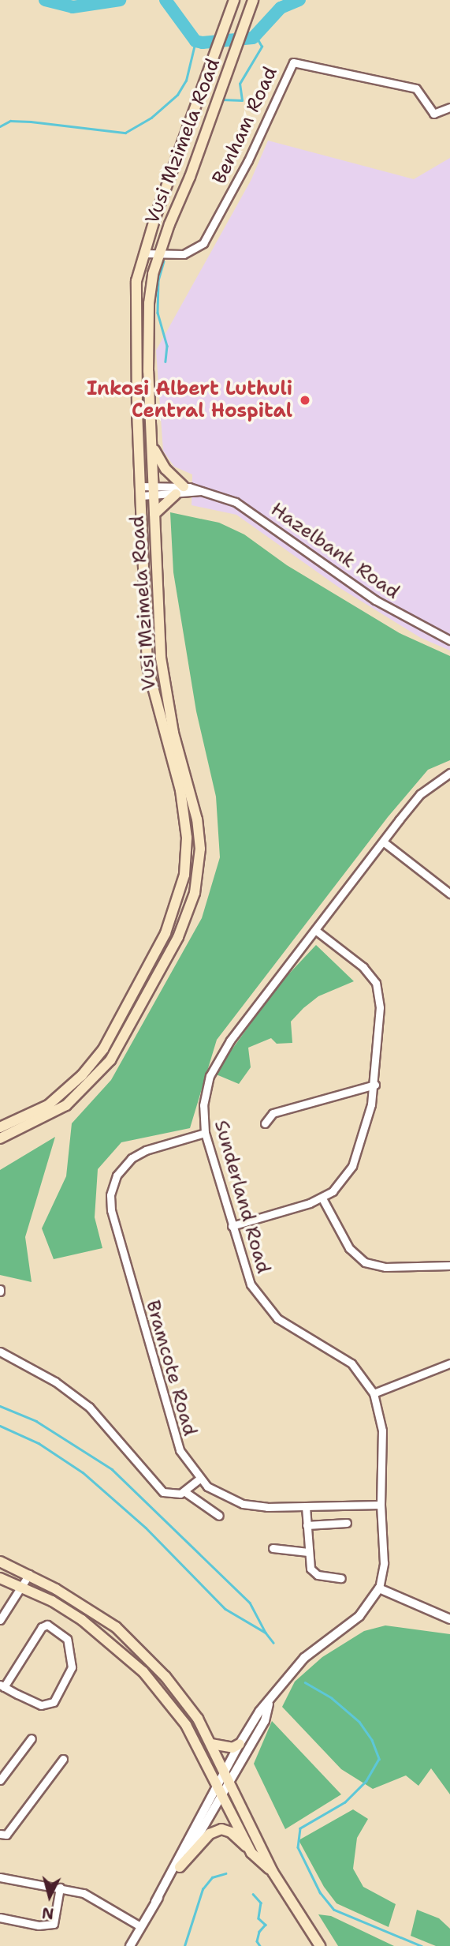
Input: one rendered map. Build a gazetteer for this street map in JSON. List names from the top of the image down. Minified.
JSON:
{"streets":{"main road":["Vusi Mzimela Road"],"street":["Benham Road","Hazelbank Road","Sunderland Road","Bramcote Road"]},"crossings":[["Benham Road","Vusi Mzimela Road"],["Vusi Mzimela Road","Hazelbank Road"],["Sunderland Road","Bramcote Road"]],"places":["Inkosi Albert Luthuli Central Hospital"],"north":"bottom"}
